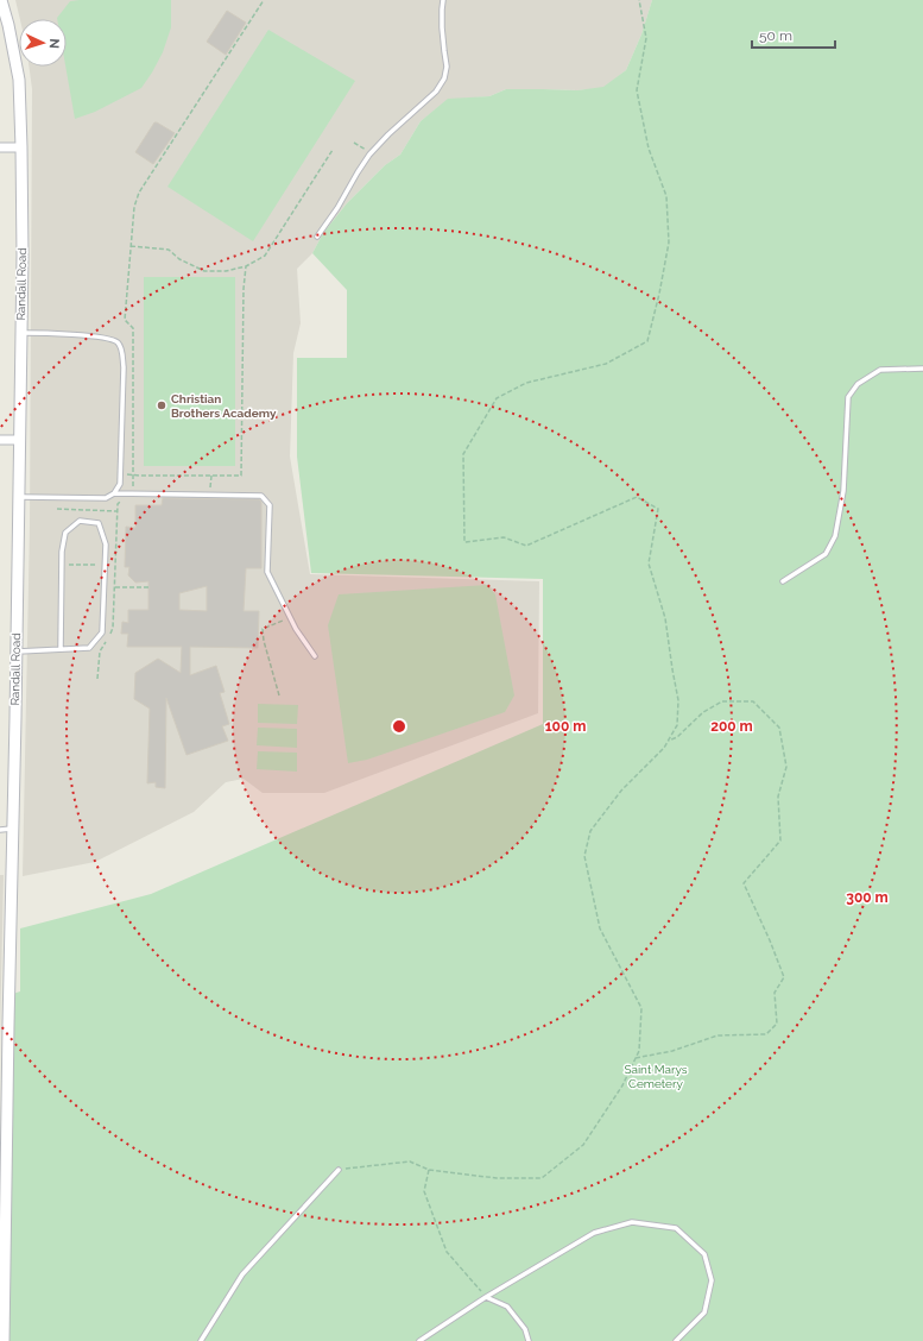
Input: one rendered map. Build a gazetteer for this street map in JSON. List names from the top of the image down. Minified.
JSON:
{"streets":{"street":["Randall Road"]},"parks":["Saint Marys Cemetery"],"places":["Christian Brothers Academy"],"scale_bar":"50 m","north":"right","rings":["100 m","200 m","300 m"]}
